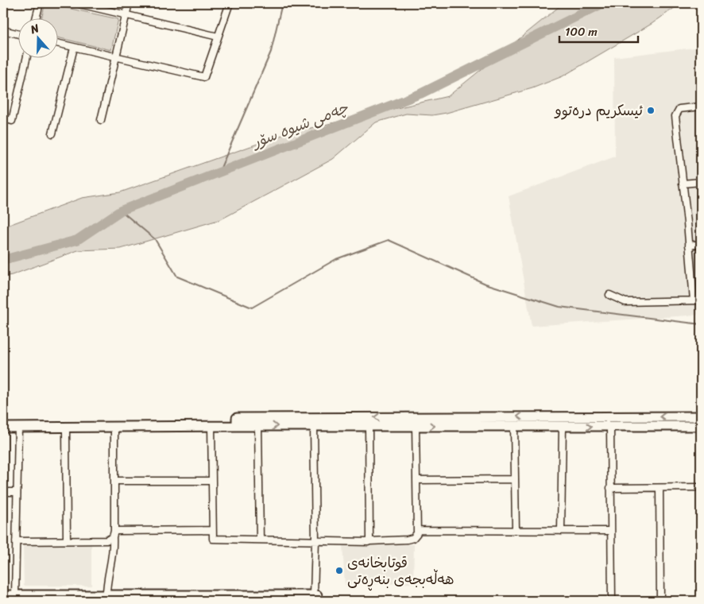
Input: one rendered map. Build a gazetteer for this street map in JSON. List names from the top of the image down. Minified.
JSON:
{"water":["چەمی شیوە سۆر"],"places":["ئیسکریم درەتوو","قوتابخانەی هەڵەبجەی بنەڕەتی"],"scale_bar":"100 m","north":"top"}
